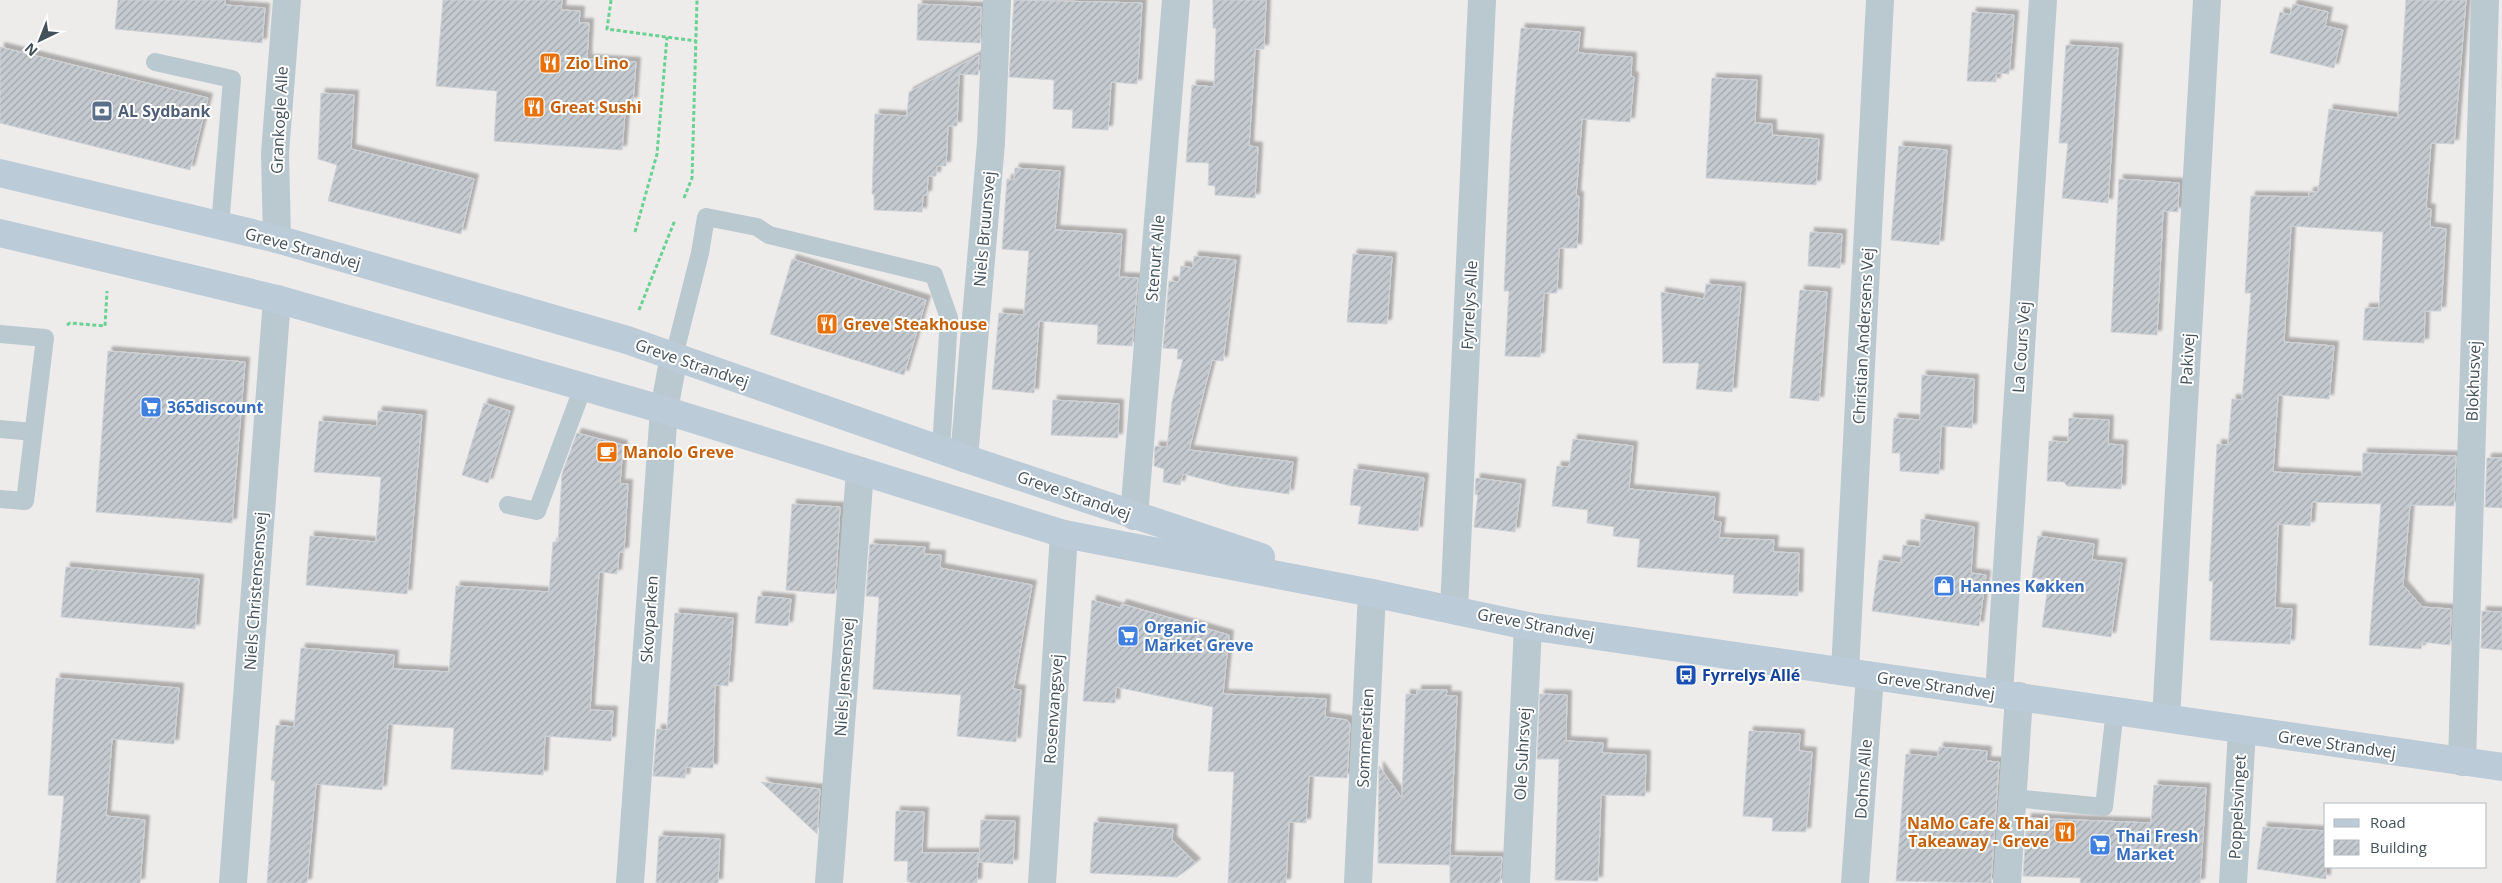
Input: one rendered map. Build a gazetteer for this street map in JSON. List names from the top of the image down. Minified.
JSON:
{"streets":{"main road":["Greve Strandvej"],"street":["Grankogle Alle","Niels Bruunsvej","Stenurt Alle","Fyrrelys Alle","Christian Andersens Vej","La Cours Vej","Pakivej","Blokhusvej","Niels Christensensvej","Skovparken","Niels Jensensvej","Rosenvangsvej","Sommerstien","Ole Suhrsvej","Dohns Alle","Poppelsvinget"]},"crossings":[["Grankogle Alle","Greve Strandvej"],["Niels Bruunsvej","Greve Strandvej"],["Greve Strandvej","Stenurt Alle"],["Greve Strandvej","Fyrrelys Alle"],["Greve Strandvej","Christian Andersens Vej"],["Greve Strandvej","La Cours Vej"],["Greve Strandvej","Pakivej"],["Greve Strandvej","Blokhusvej"],["Greve Strandvej","Niels Christensensvej"],["Greve Strandvej","Skovparken"],["Greve Strandvej","Niels Jensensvej"],["Greve Strandvej","Rosenvangsvej"],["Greve Strandvej","Sommerstien"],["Greve Strandvej","Ole Suhrsvej"],["Greve Strandvej","Dohns Alle"],["Greve Strandvej","Poppelsvinget"],["Christian Andersens Vej","Dohns Alle"]],"places":{"restaurant":["Zio Lino","Great Sushi","Greve Steakhouse","NaMo Cafe & Thai Takeaway - Greve"],"bank":["AL Sydbank"],"supermarket":["365discount","Organic Market Greve","Thai Fresh Market"],"cafe":["Manolo Greve"],"shop":["Hannes Køkken"],"bus stop":["Fyrrelys Allé"]},"legend":["Road","Building"],"north":"bottom left"}
